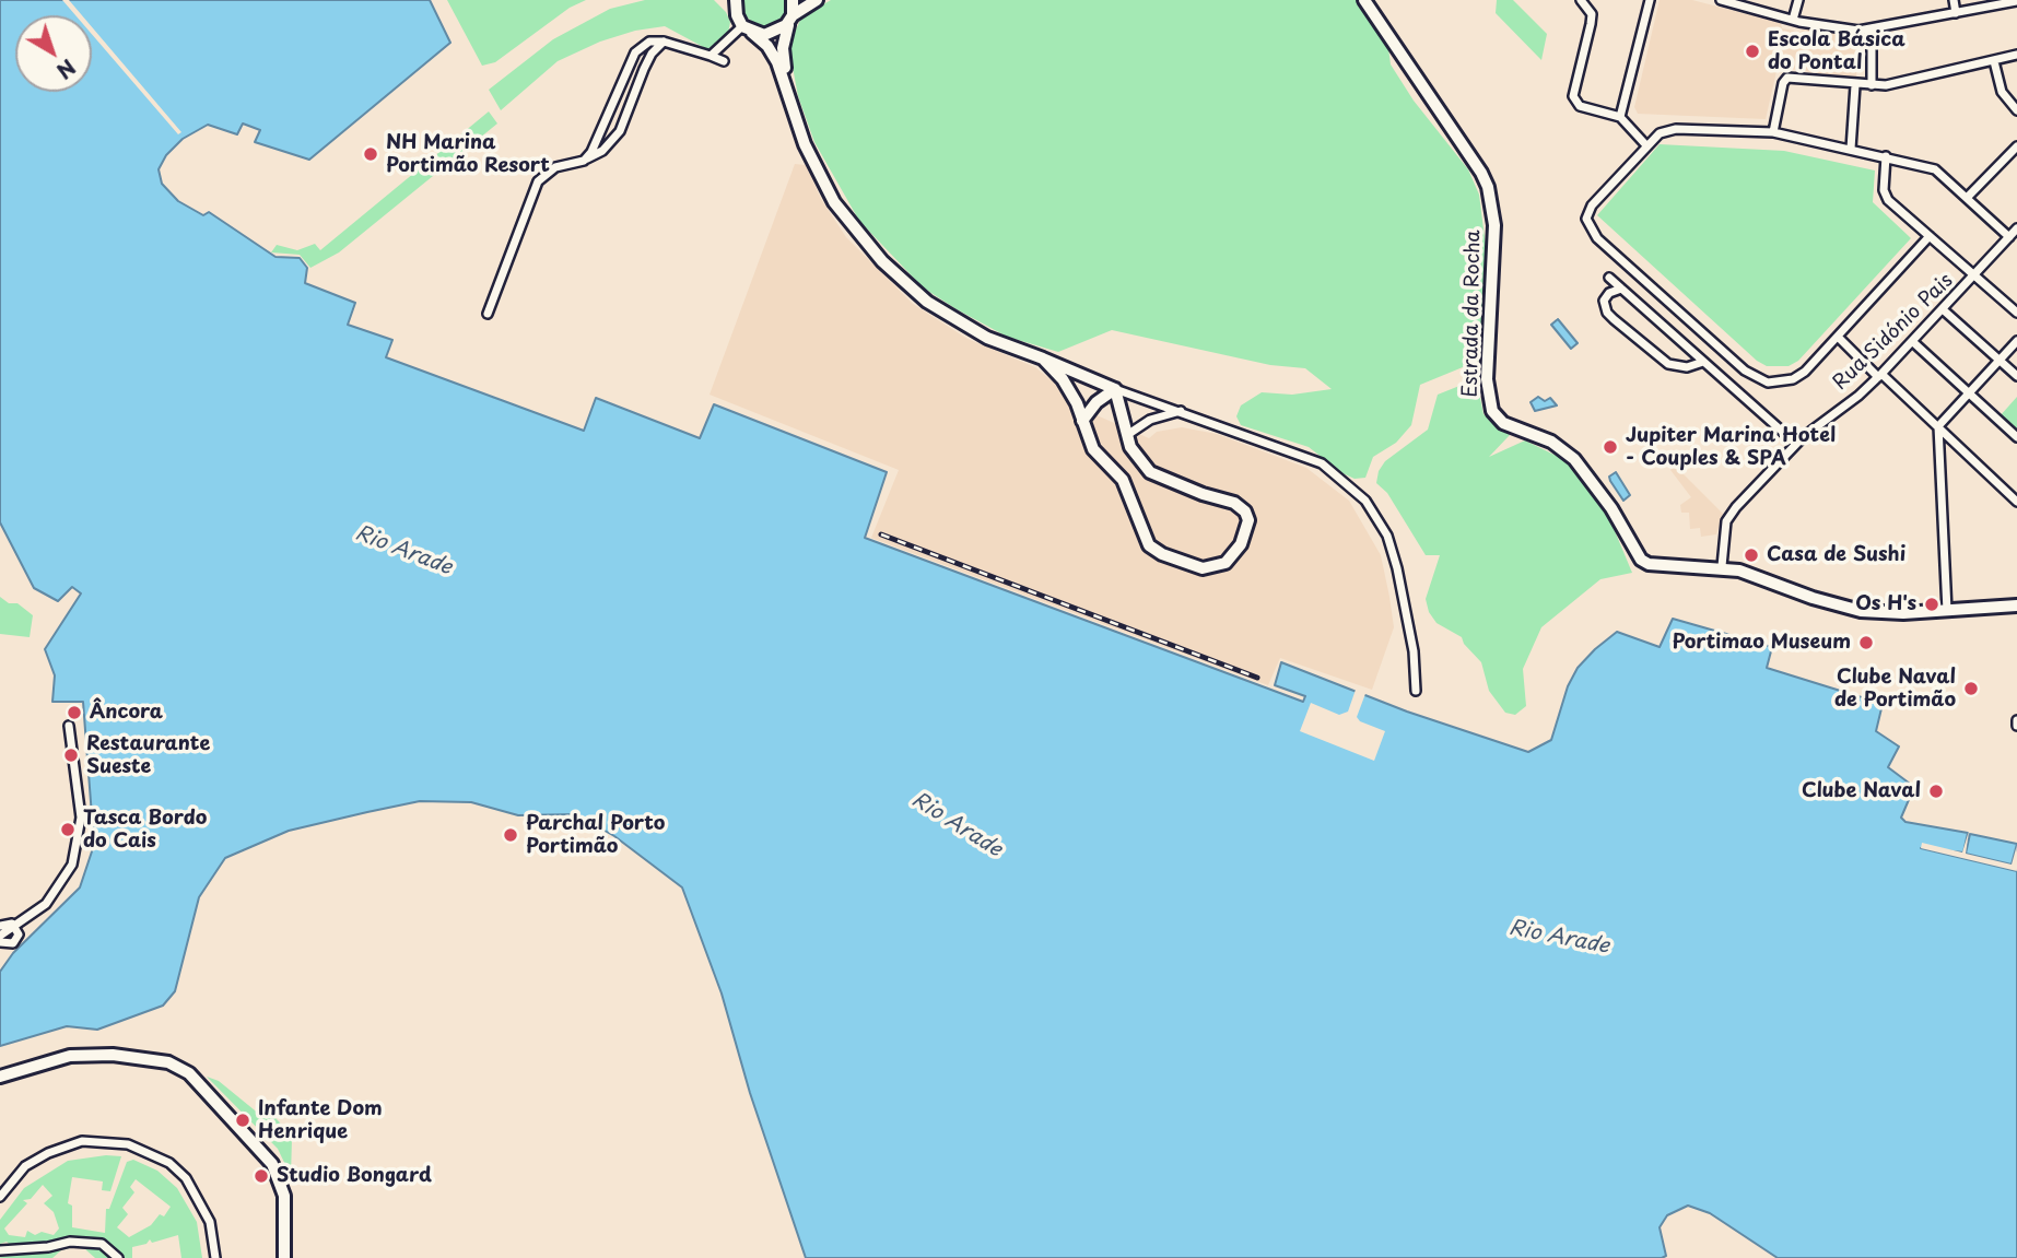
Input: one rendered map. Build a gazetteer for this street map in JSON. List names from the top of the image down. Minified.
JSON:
{"streets":{"street":["Estrada da Rocha","Rua Sidónio Pais"]},"crossings":[["Estrada da Rocha","Rua Sidónio Pais"]],"water":["Rio Arade"],"places":["Escola Básica do Pontal","NH Marina Portimão Resort","Jupiter Marina Hotel - Couples & SPA","Casa de Sushi","Os H's","Portimao Museum","Clube Naval de Portimão","Âncora","Restaurante Sueste","Clube Naval","Tasca Bordo do Cais","Parchal Porto Portimão","Infante Dom Henrique","Studio Bongard"],"north":"bottom right"}
